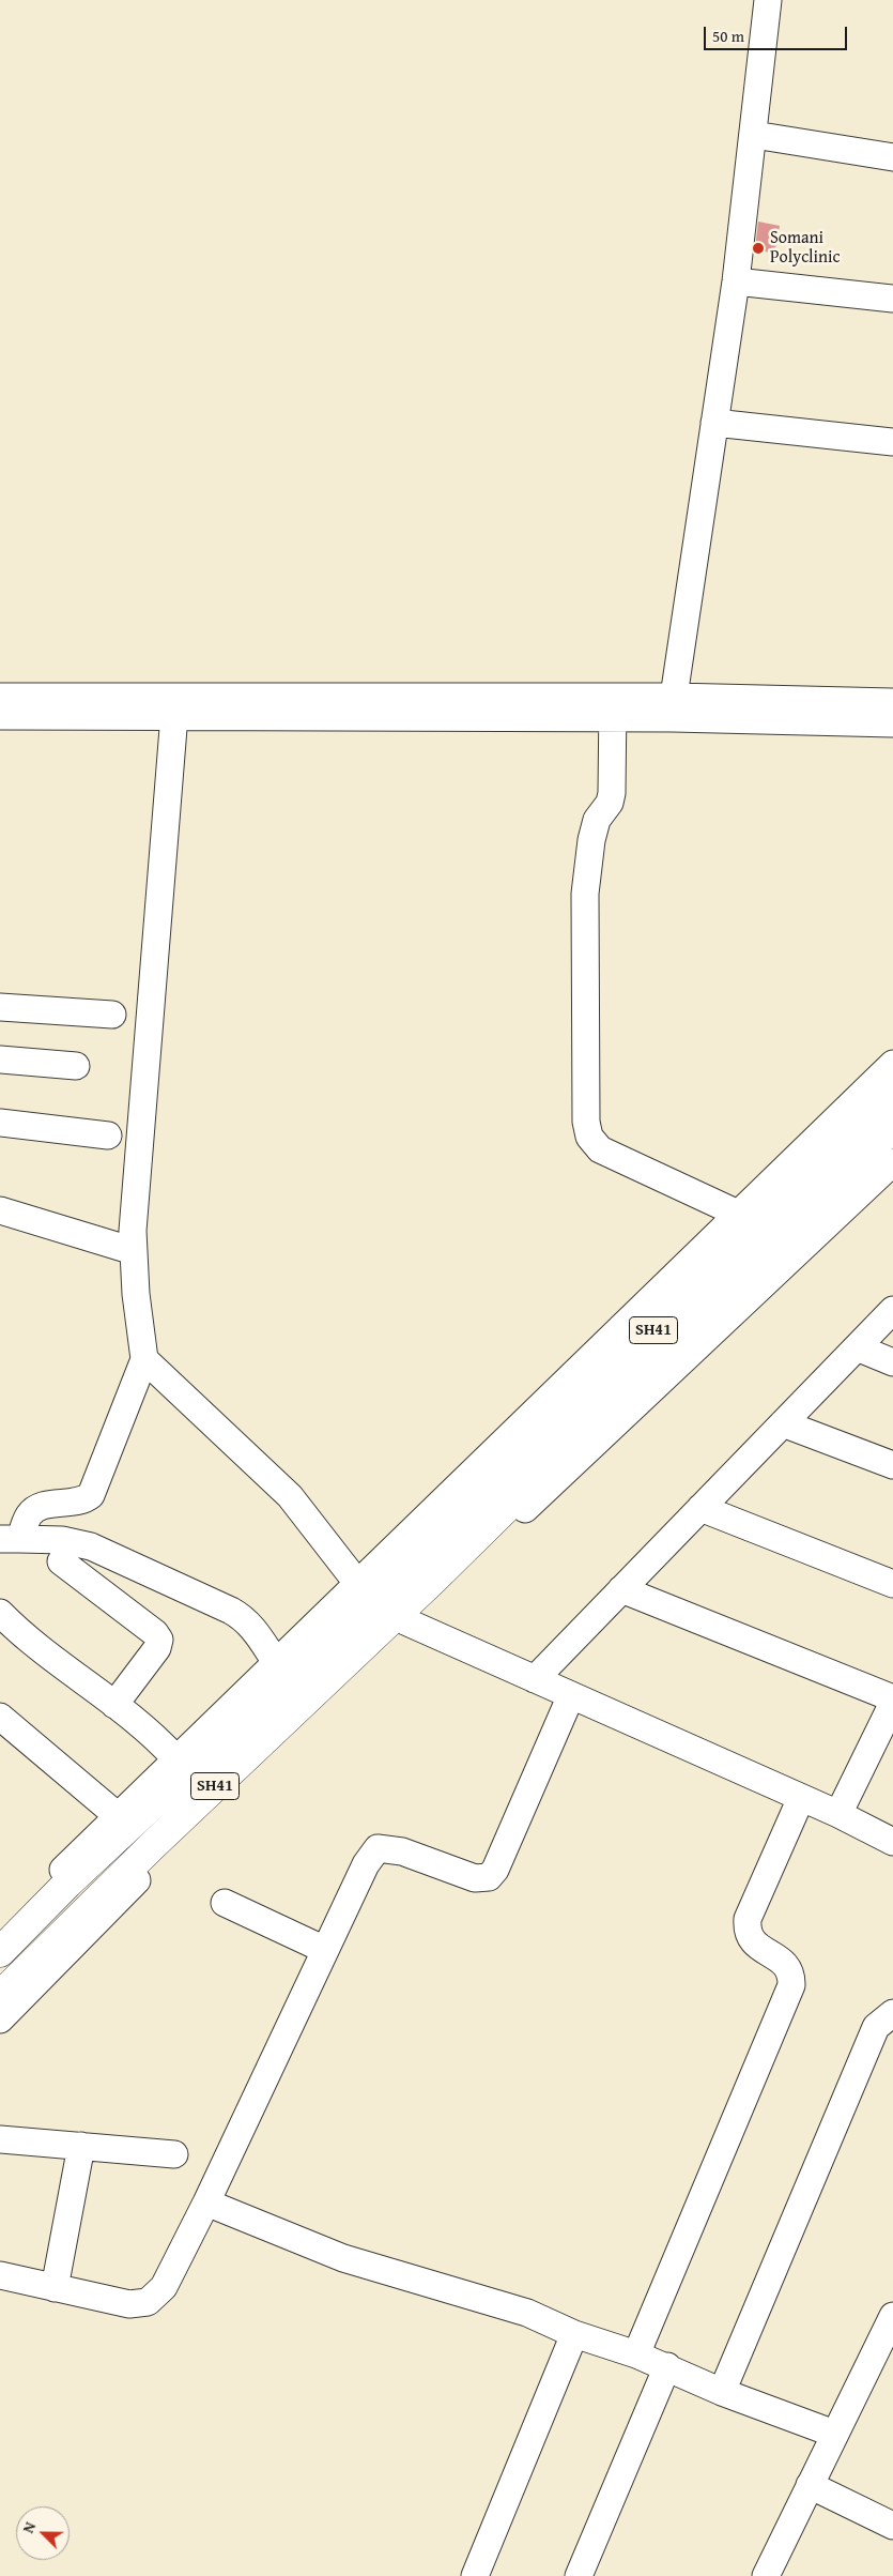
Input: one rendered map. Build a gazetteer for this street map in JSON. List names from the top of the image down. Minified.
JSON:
{"streets":{"main road":["SH41"]},"places":["Somani Polyclinic"],"scale_bar":"50 m","north":"top left"}
